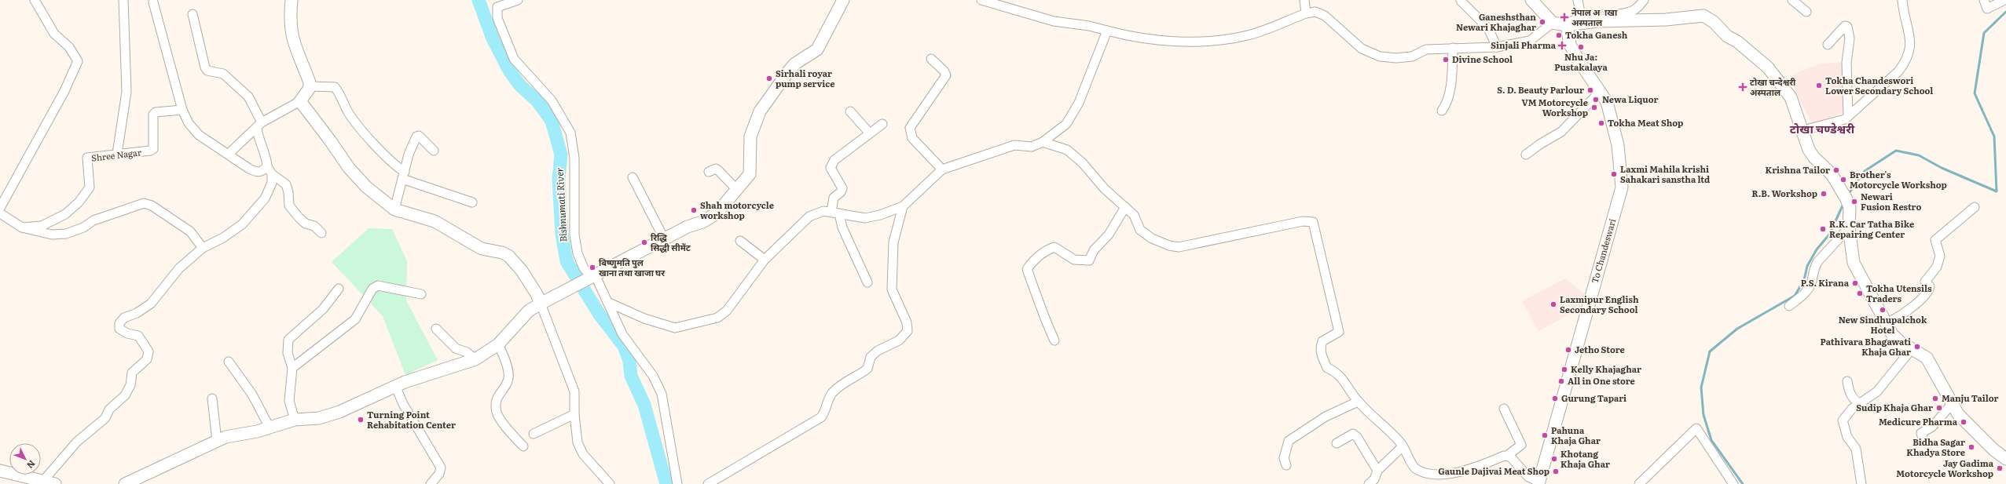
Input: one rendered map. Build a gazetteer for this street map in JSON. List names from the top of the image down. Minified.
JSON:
{"streets":{"street":["Shree Nagar","To Chandeswari"]},"districts":["टोखा चण्डेश्वरी"],"water":["Bishnumati River"],"places":{"health":["नेपाल अाखा अस्पताल","Sinjali Pharma","टोखा चन्देश्वरी अस्पताल"],"other":["Ganeshsthan Newari Khajaghar","Tokha Ganesh","Nhu Ja: Pustakalaya","Divine School","Sirhali royar pump service","Tokha Chandeswori Lower Secondary School","S. D. Beauty Parlour","Newa Liquor","VM Motorcycle Workshop","Tokha Meat Shop","Krishna Tailor","Laxmi Mahila krishi Sahakari sanstha ltd","Brother's Motorcycle Workshop","R.B. Workshop","Newari Fusion Restro","Shah motorcycle workshop","R.K. Car Tatha Bike Repairing Center","रिद्धि सिद्धी सीमेंट","बिष्णुमति पुल खाना तथा खाजा घर","P.S. Kirana","Tokha Utensils Traders","Laxmipur English Secondary School","New Sindhupalchok Hotel","Pathivara Bhagawati Khaja Ghar","Jetho Store","Kelly Khajaghar","All in One store","Gurung Tapari","Manju Tailor","Sudip Khaja Ghar","Turning Point Rehabitation Center","Medicure Pharma","Pahuna Khaja Ghar","Bidha Sagar Khadya Store","Khotang Khaja Ghar","Jay Gadima Motorcycle Workshop","Gaunle Dajivai Meat Shop"]},"north":"bottom right"}
